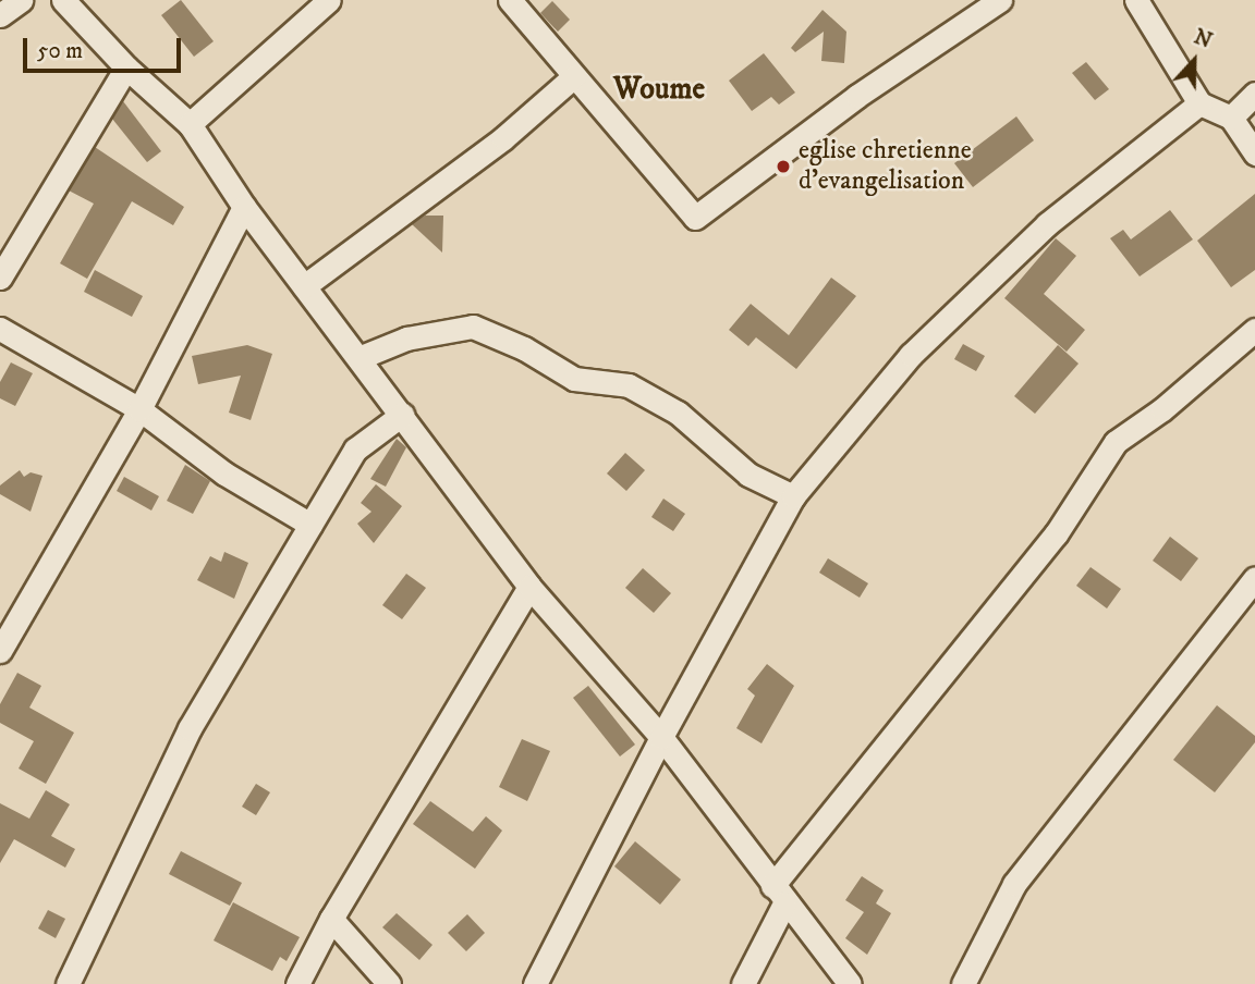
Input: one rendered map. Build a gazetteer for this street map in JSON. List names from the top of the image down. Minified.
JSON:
{"districts":["Woume"],"places":["eglise chretienne d'evangelisation"],"scale_bar":"50 m","north":"top"}
